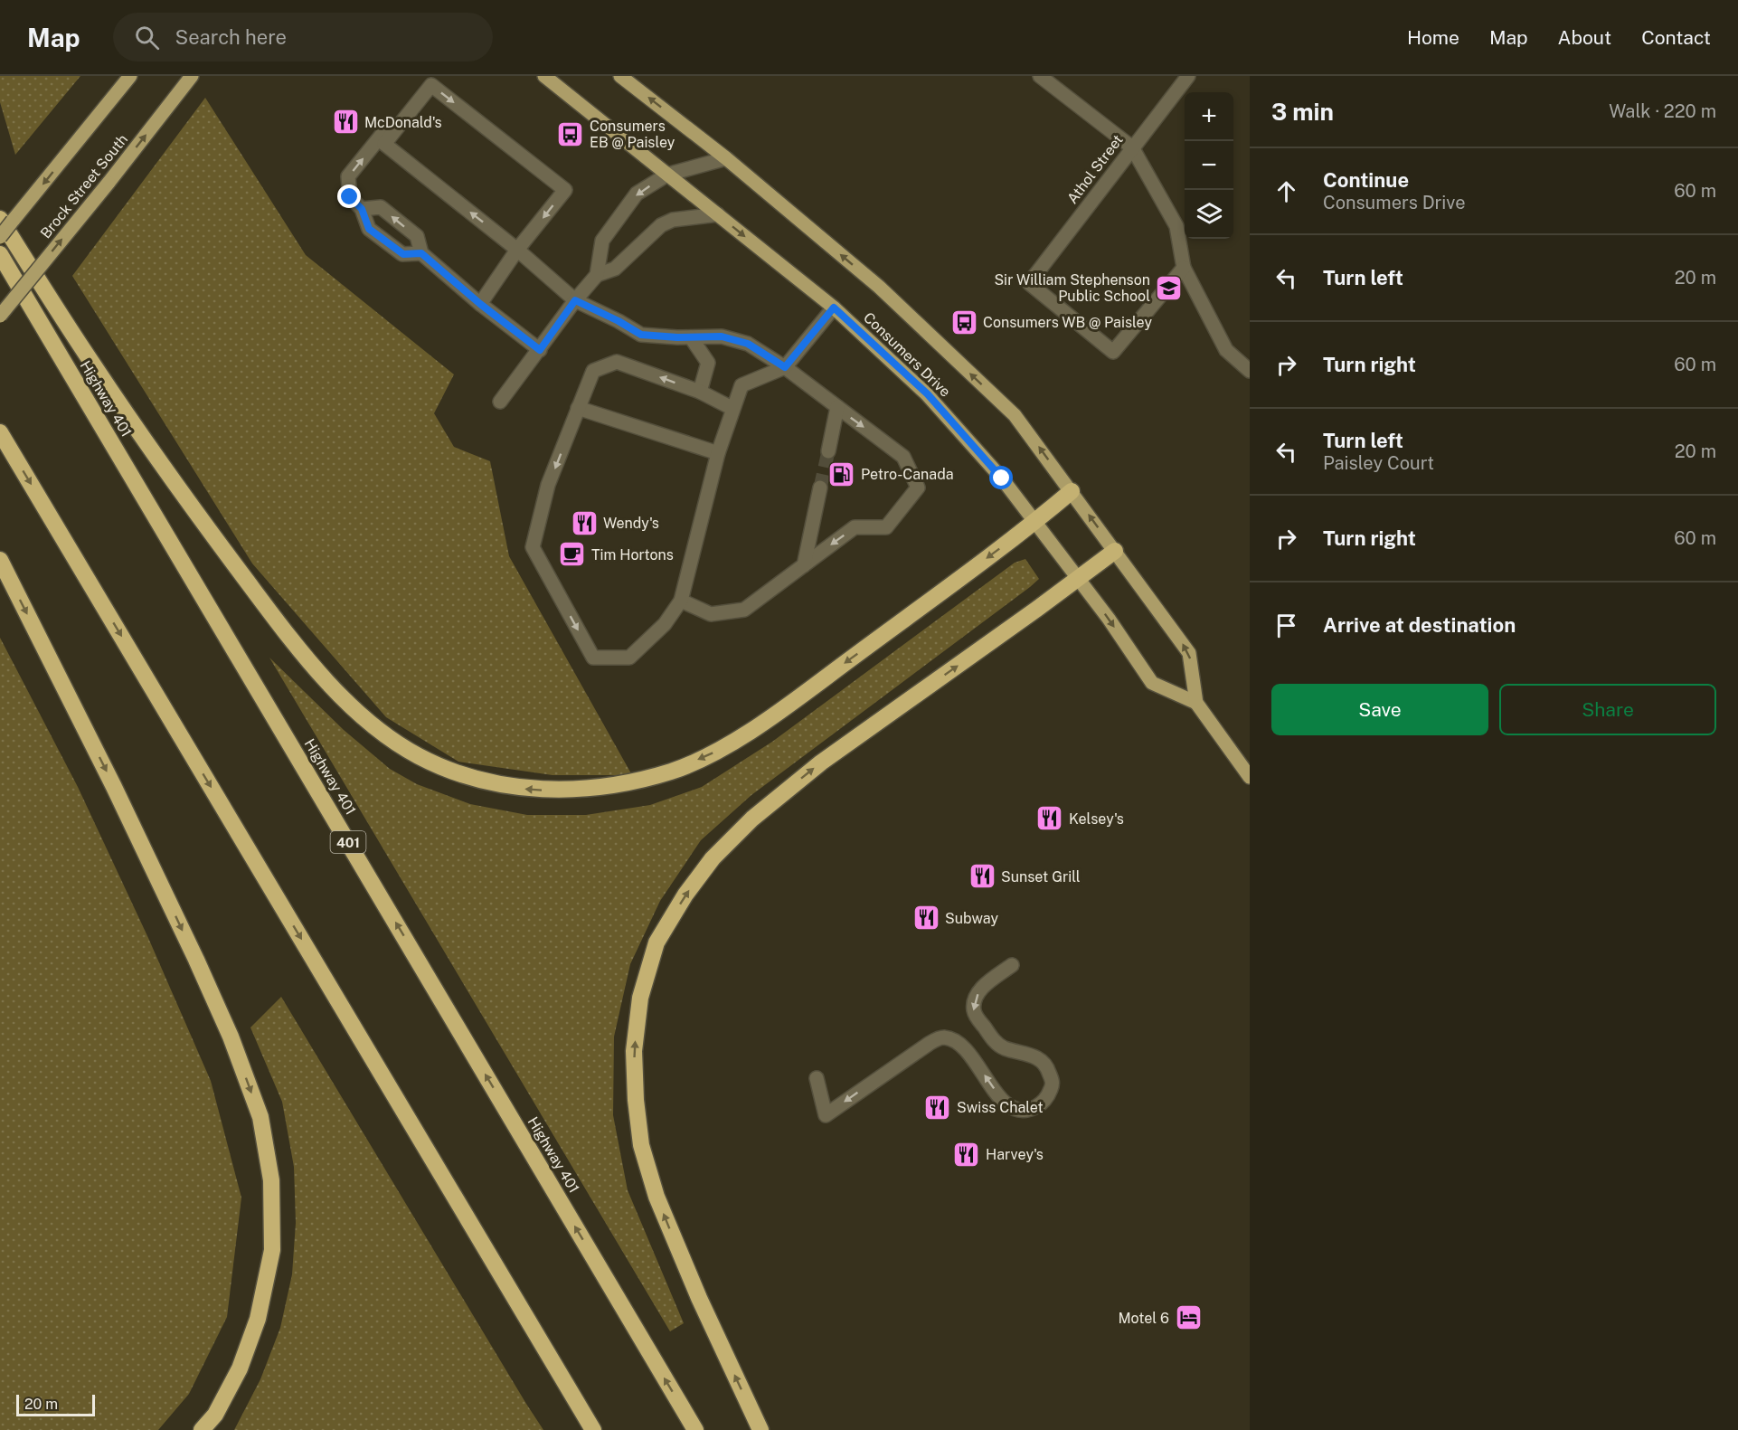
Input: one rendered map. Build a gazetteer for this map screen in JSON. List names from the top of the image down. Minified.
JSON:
{"streets":{"highway":["Highway 401","401"],"main road":["Brock Street South","Consumers Drive"],"street":["Athol Street"]},"places":{"restaurant":["McDonald's","Wendy's","Kelsey's","Sunset Grill","Subway","Swiss Chalet","Harvey's"],"bus stop":["Consumers EB @ Paisley","Consumers WB @ Paisley"],"school or university":["Sir William Stephenson Public School"],"fuel station":["Petro-Canada"],"cafe":["Tim Hortons"],"hotel":["Motel 6"]},"scale_bar":"20 m","page":{"header":"Map","search":"Search here","nav":["Home","Map","About","Contact"],"heading":["3 min","Walk · 220 m"],"map_buttons":["+","−"],"list":[["Continue","Consumers Drive","60 m"],["Turn left","20 m"],["Turn right","60 m"],["Turn left","Paisley Court","20 m"],["Turn right","60 m"],"Arrive at destination"],"buttons":["Save","Share"],"scale":"20 m"}}
